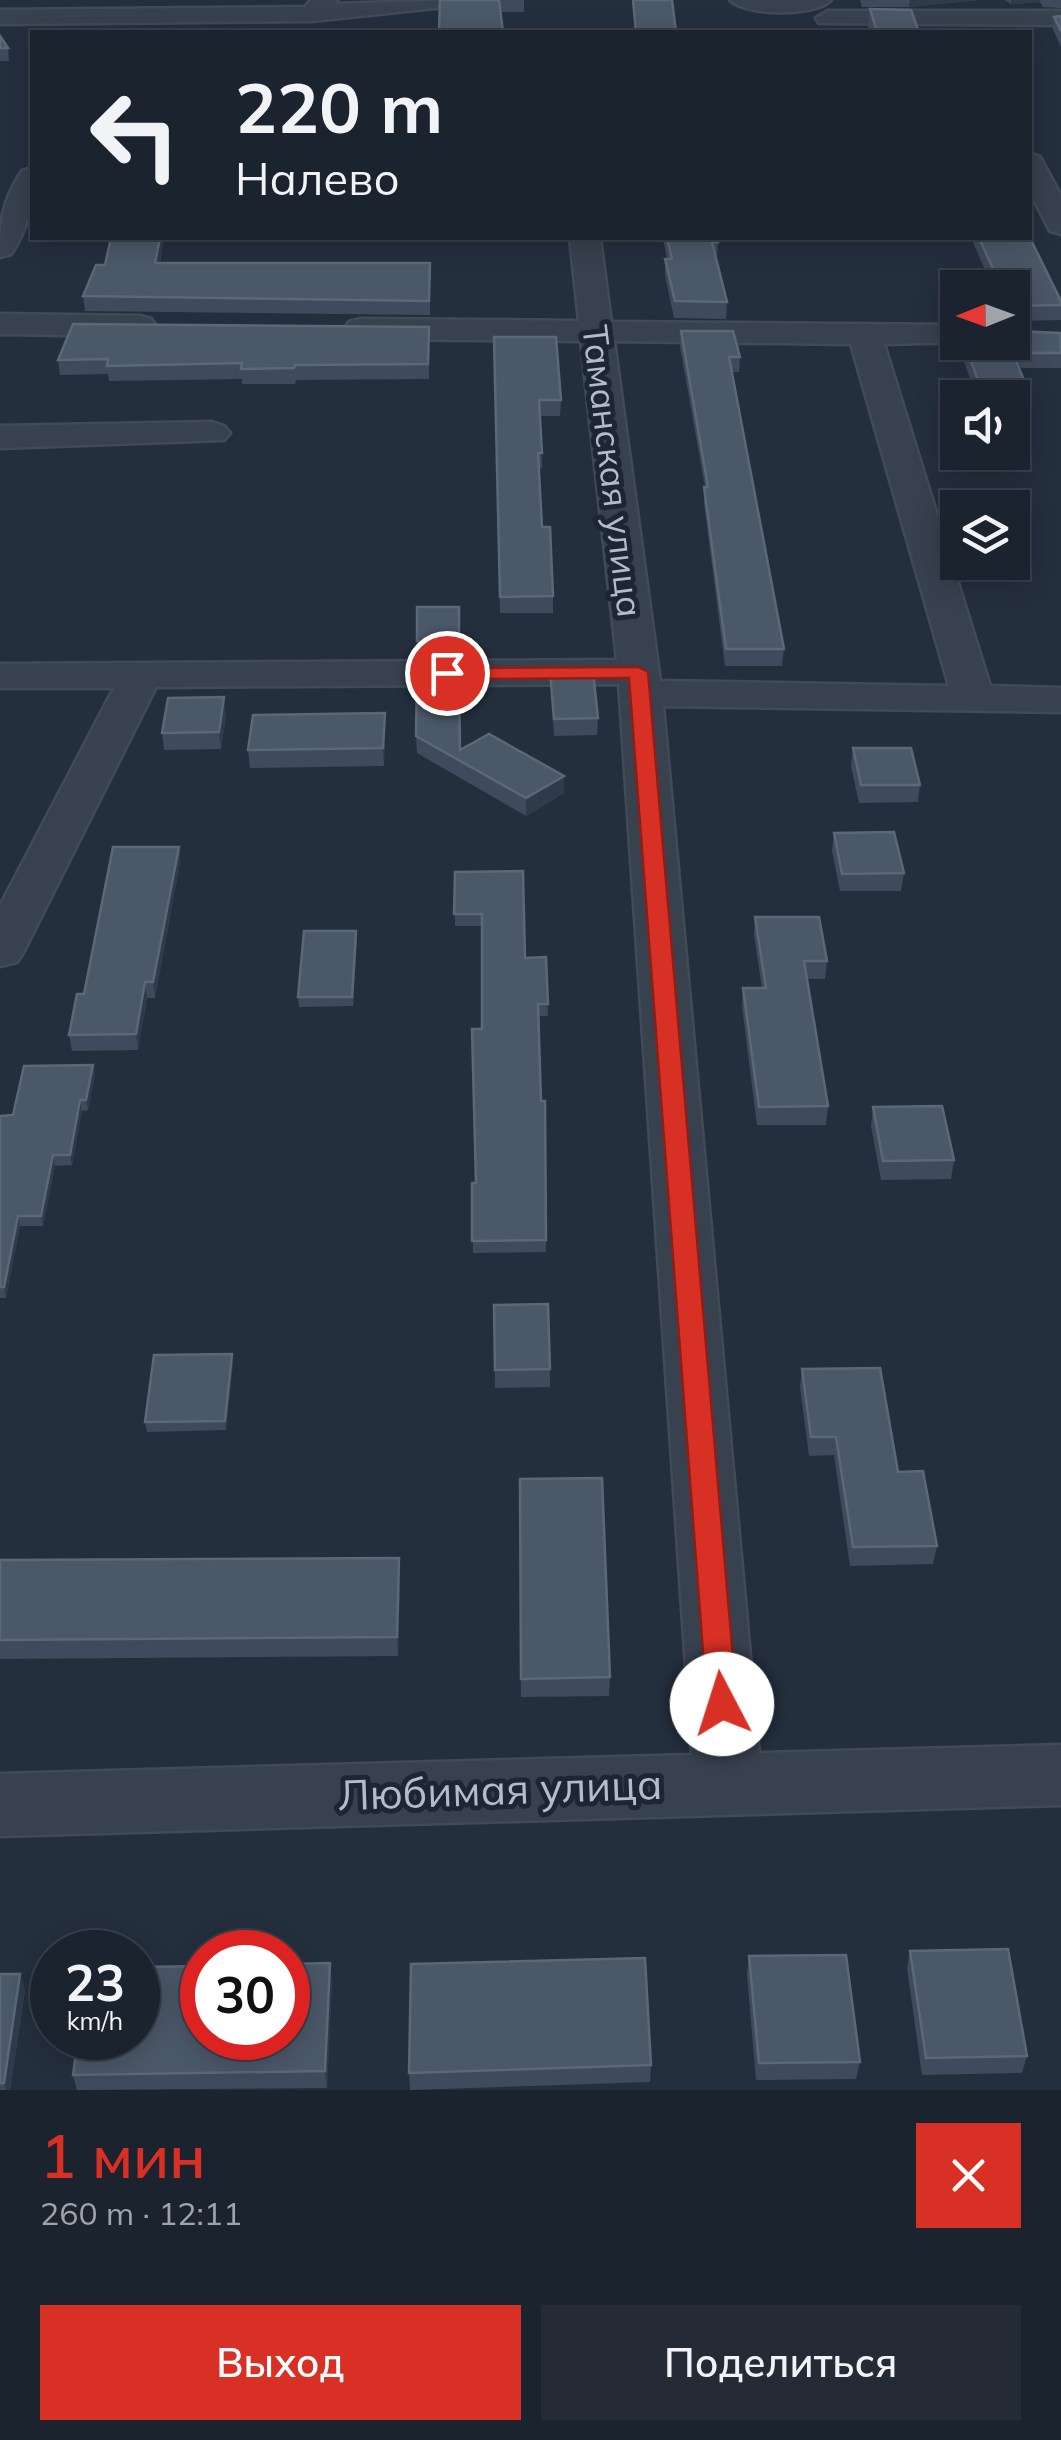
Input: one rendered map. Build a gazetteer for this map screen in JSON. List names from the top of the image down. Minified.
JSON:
{"streets":{"street":["Таманская улица","Любимая улица"]},"crossings":[["Таманская улица","Любимая улица"]],"north":"left","page":{"turn":["220 m","Налево"],"speed":"23 km/h","limit":"30","heading":["1 мин","260 m · 12:11"],"buttons":["Выход","Поделиться"]}}
